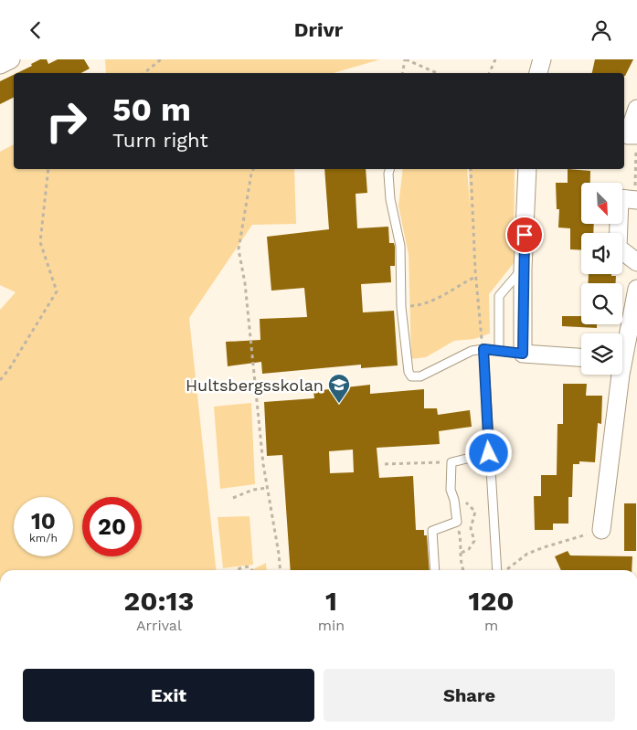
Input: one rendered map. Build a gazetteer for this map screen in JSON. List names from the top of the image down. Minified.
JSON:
{"places":{"school or university":["Hultsbergsskolan"]},"north":"bottom right","page":{"header":"Drivr","turn":["50 m","Turn right"],"speed":"10 km/h","limit":"20","eta":["20:13","Arrival","1","min","120","m"],"buttons":["Exit","Share"]}}
